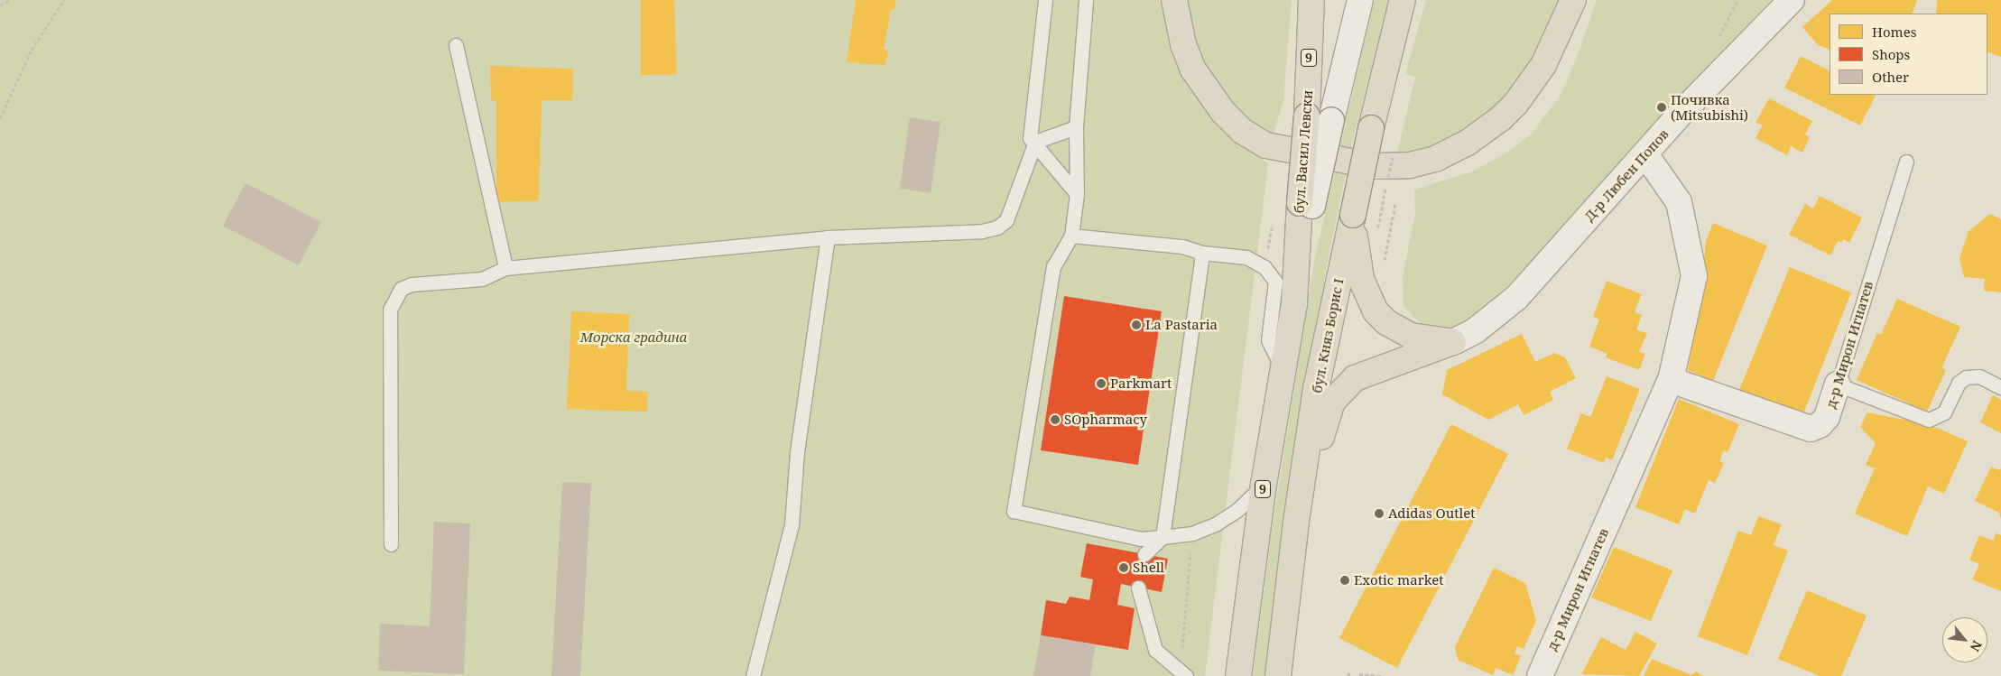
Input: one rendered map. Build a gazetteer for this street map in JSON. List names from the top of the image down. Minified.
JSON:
{"streets":{"highway":["9","бул. Васил Левски","бул. Княз Борис I"],"street":["Д-р Любен Попов","д-р Мирон Игнатев"]},"crossings":[["9","бул. Васил Левски"],["Д-р Любен Попов","д-р Мирон Игнатев"]],"parks":["Морска градина"],"places":["Почивка (Mitsubishi)","La Pastaria","Parkmart","SOpharmacy","Adidas Outlet","Shell","Exotic market"],"legend":["Homes","Shops","Other"],"north":"bottom right"}
